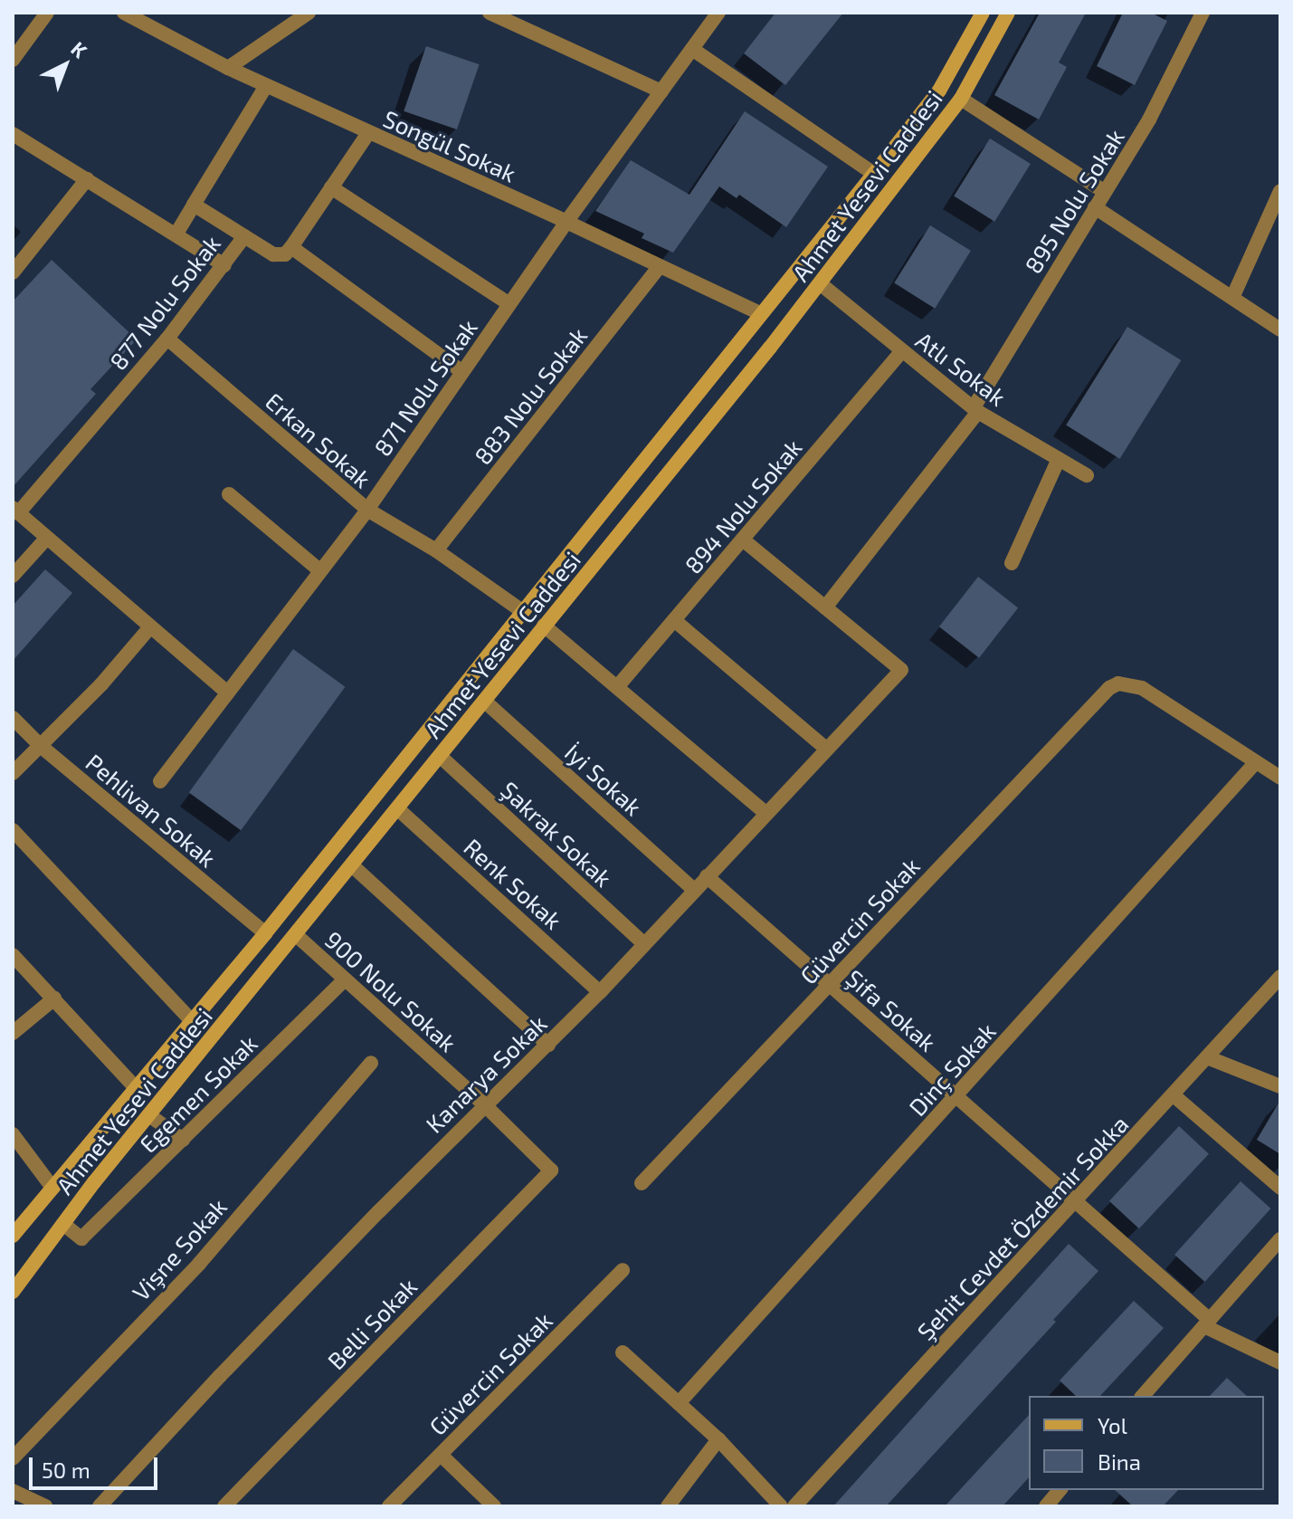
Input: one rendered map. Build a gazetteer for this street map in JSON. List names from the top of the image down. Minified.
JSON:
{"streets":{"main road":["Ahmet Yesevi Caddesi"],"street":["Songül Sokak","895 Nolu Sokak","877 Nolu Sokak","Atlı Sokak","871 Nolu Sokak","883 Nolu Sokak","Erkan Sokak","894 Nolu Sokak","İyi Sokak","Pehlivan Sokak","Şakrak Sokak","Renk Sokak","Güvercin Sokak","900 Nolu Sokak","Şifa Sokak","Dinç Sokak","Kanarya Sokak","Egemen Sokak","Şehit Cevdet Özdemir Sokka","Vişne Sokak","Belli Sokak"]},"crossings":[["Songül Sokak","Ahmet Yesevi Caddesi"],["Songül Sokak","877 Nolu Sokak"],["Songül Sokak","871 Nolu Sokak"],["Songül Sokak","883 Nolu Sokak"],["Ahmet Yesevi Caddesi","Atlı Sokak"],["Ahmet Yesevi Caddesi","Erkan Sokak"],["Ahmet Yesevi Caddesi","İyi Sokak"],["Ahmet Yesevi Caddesi","Pehlivan Sokak"],["Ahmet Yesevi Caddesi","Şakrak Sokak"],["Ahmet Yesevi Caddesi","Renk Sokak"],["Ahmet Yesevi Caddesi","900 Nolu Sokak"],["Ahmet Yesevi Caddesi","Egemen Sokak"],["895 Nolu Sokak","Atlı Sokak"],["895 Nolu Sokak","Kanarya Sokak"],["877 Nolu Sokak","Erkan Sokak"],["Atlı Sokak","894 Nolu Sokak"],["871 Nolu Sokak","Erkan Sokak"],["883 Nolu Sokak","Erkan Sokak"],["İyi Sokak","Kanarya Sokak"],["Şakrak Sokak","Kanarya Sokak"],["Renk Sokak","Kanarya Sokak"],["Güvercin Sokak","Şifa Sokak"],["Güvercin Sokak","Dinç Sokak"],["900 Nolu Sokak","Kanarya Sokak"],["900 Nolu Sokak","Egemen Sokak"],["900 Nolu Sokak","Belli Sokak"],["Şifa Sokak","Dinç Sokak"],["Şifa Sokak","Kanarya Sokak"],["Şifa Sokak","Şehit Cevdet Özdemir Sokka"]],"legend":["Yol","Bina"],"scale_bar":"50 m","north":"top right"}
